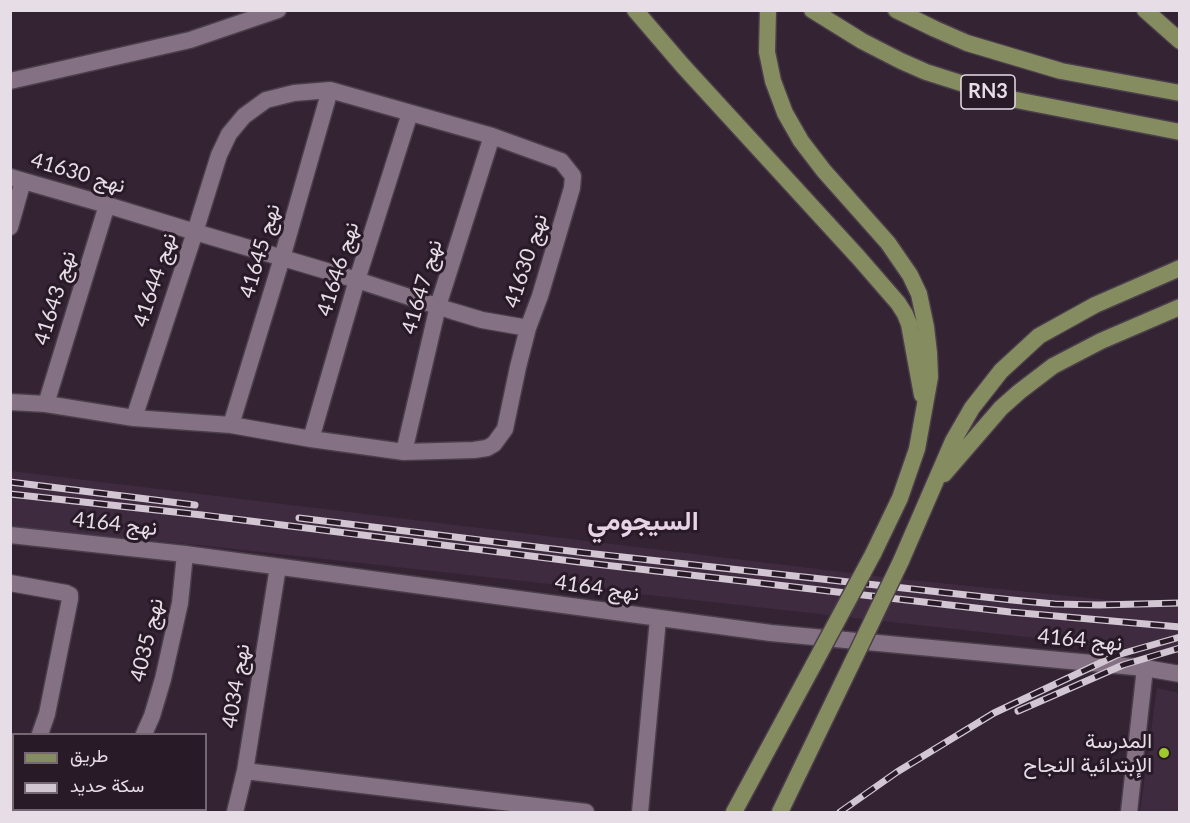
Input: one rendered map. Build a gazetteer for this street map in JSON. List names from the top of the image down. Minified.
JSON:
{"streets":{"main road":["RN3"],"street":["نهج 41630","نهج 41645","نهج 41646","نهج 41644","نهج 41647","نهج 41643","نهج 4164","نهج 4035","نهج 4034"]},"crossings":[["نهج 41630","نهج 41645"],["نهج 41630","نهج 41646"],["نهج 41630","نهج 41644"],["نهج 41630","نهج 41647"],["نهج 41630","نهج 41643"],["نهج 4164","نهج 4035"],["نهج 4164","نهج 4034"]],"districts":["السيجومي"],"places":["المدرسة الإبتدائية النجاح"],"legend":["طريق","سكة حديد"]}
